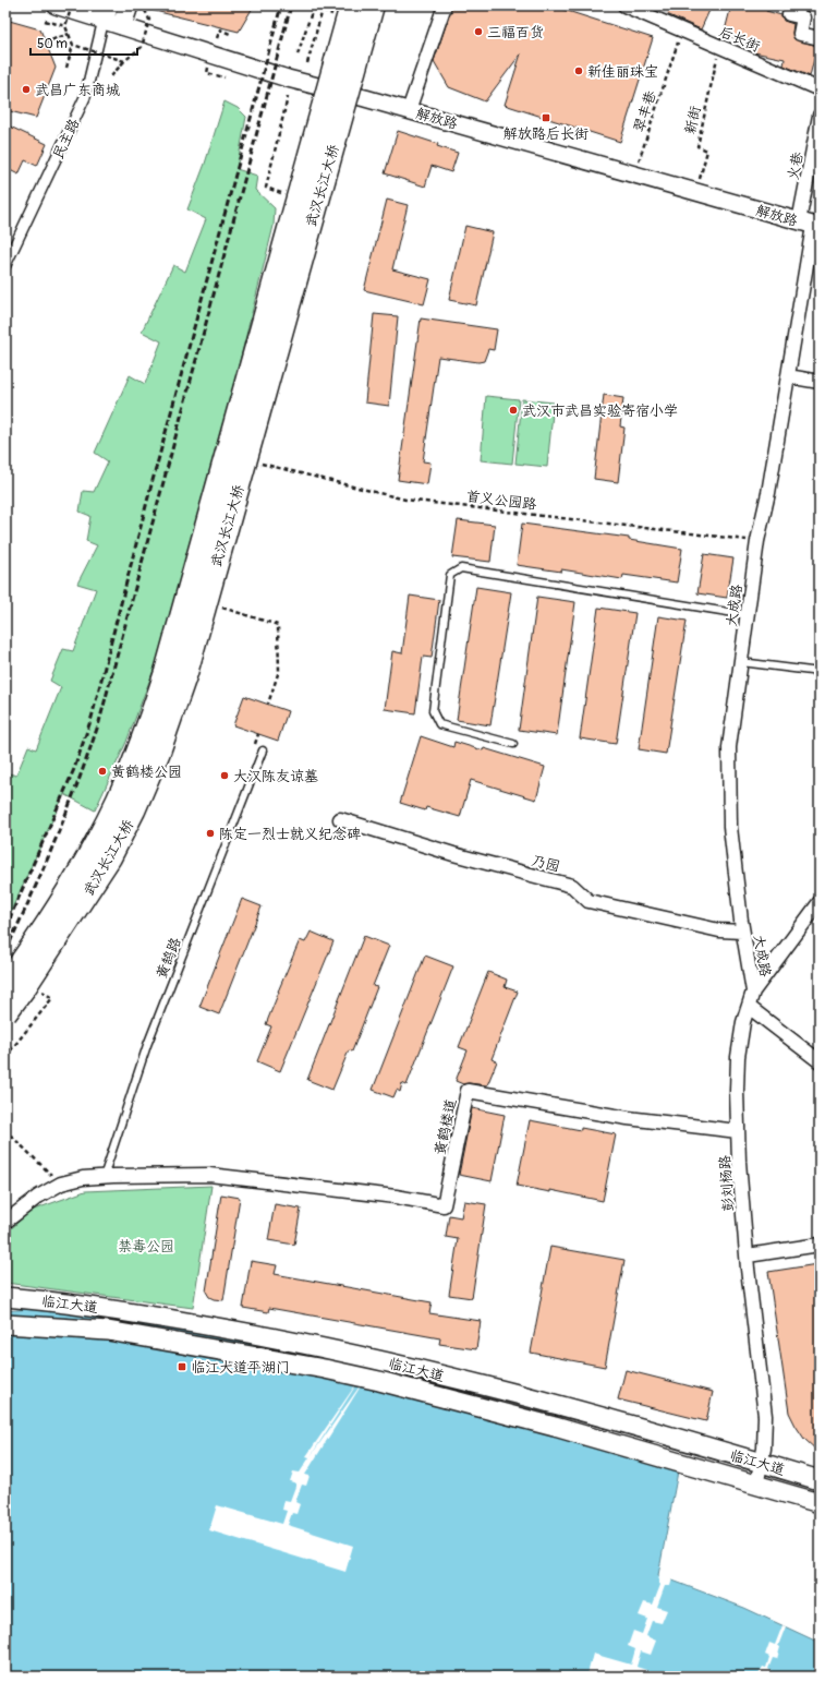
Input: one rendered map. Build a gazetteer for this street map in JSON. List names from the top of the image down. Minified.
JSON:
{"streets":{"highway":["武汉长江大桥"],"main road":["临江大道"],"street":["后长街","解放路","民主路","火巷","大成路","乃园","黄鹤楼道","彭刘杨路"],"lane":["黄鹄路"],"path":["翠丰巷","新街","首义公园路"]},"crossings":[["后长街","翠丰巷"],["后长街","新街"],["翠丰巷","解放路"],["解放路","新街"],["解放路","民主路"],["解放路","火巷"],["解放路","大成路"],["火巷","大成路"],["武汉长江大桥","首义公园路"],["首义公园路","大成路"],["大成路","乃园"],["大成路","彭刘杨路"],["黄鹄路","黄鹤楼道"],["黄鹤楼道","彭刘杨路"],["彭刘杨路","临江大道"]],"parks":["禁毒公园"],"places":{"other":["三福百货","新佳丽珠宝","武昌广东商城","武汉市武昌实验寄宿小学","黄鹤楼公园","大汉陈友谅墓","陈定一烈士就义纪念碑"],"transit":["解放路后长街","临江大道平湖门"]},"scale_bar":"50 m"}
